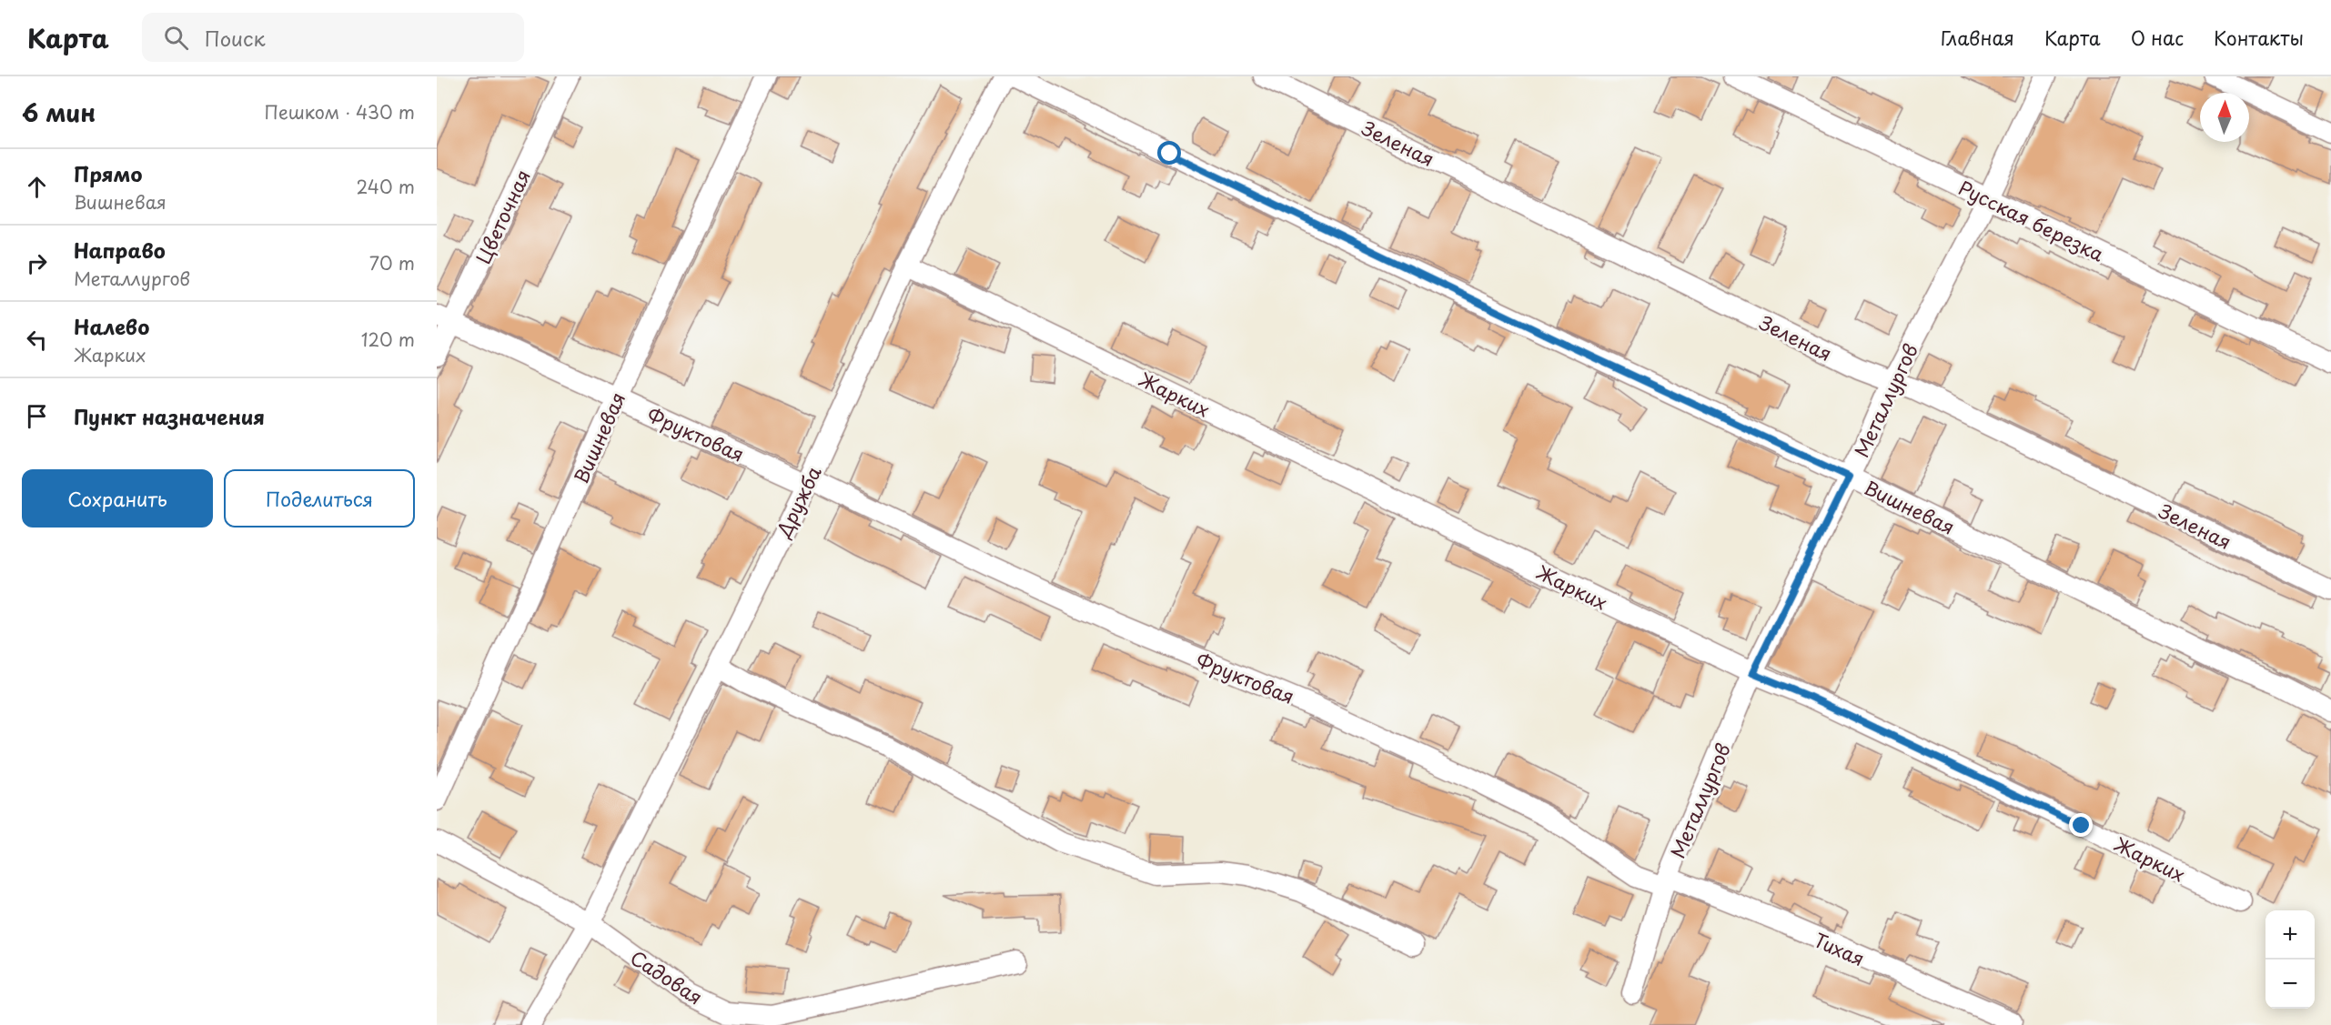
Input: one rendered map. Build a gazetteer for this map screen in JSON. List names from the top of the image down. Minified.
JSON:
{"streets":{"street":["Зеленая","Цветочная","Русская березка","Жарких","Металлургов","Фруктовая","Вишневая","Дружба","Тихая","Садовая"]},"crossings":[["Зеленая","Металлургов"],["Цветочная","Фруктовая"],["Русская березка","Металлургов"],["Жарких","Металлургов"],["Жарких","Дружба"],["Металлургов","Фруктовая"],["Металлургов","Вишневая"],["Металлургов","Тихая"],["Фруктовая","Вишневая"],["Фруктовая","Дружба"],["Фруктовая","Тихая"],["Дружба","Садовая"]],"north":"top","page":{"header":"Карта","search":"Поиск","nav":["Главная","Карта","О нас","Контакты"],"heading":["6 мин","Пешком · 430 m"],"list":[["Прямо","Вишневая","240 m"],["Направо","Металлургов","70 m"],["Налево","Жарких","120 m"],"Пункт назначения"],"buttons":["Сохранить","Поделиться"],"map_buttons":["+","−"]}}
